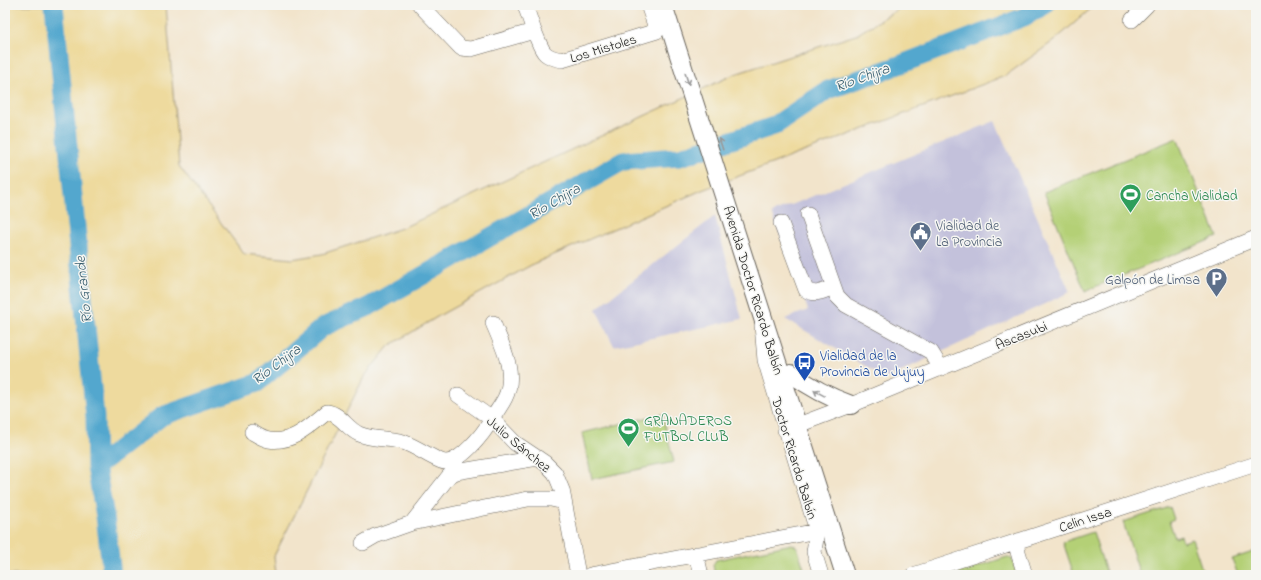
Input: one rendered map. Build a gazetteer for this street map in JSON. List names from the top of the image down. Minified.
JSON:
{"streets":{"main road":["Avenida Doctor Ricardo Balbín"],"street":["Los Mistoles","Ascasubi","Julio Sánchez","Doctor Ricardo Balbín","Celin Issa"]},"crossings":[["Los Mistoles","Avenida Doctor Ricardo Balbín"],["Avenida Doctor Ricardo Balbín","Ascasubi"],["Avenida Doctor Ricardo Balbín","Doctor Ricardo Balbín"],["Ascasubi","Doctor Ricardo Balbín"]],"water":["Río Chijra","Río Grande"],"places":{"sports":["Cancha Vialidad","GRANADEROS FUTBOL CLUB"],"public building":["Vialidad de La Provincia"],"parking":["Galpón de Limsa"],"bus stop":["Vialidad de la Provincia de Jujuy"]}}
